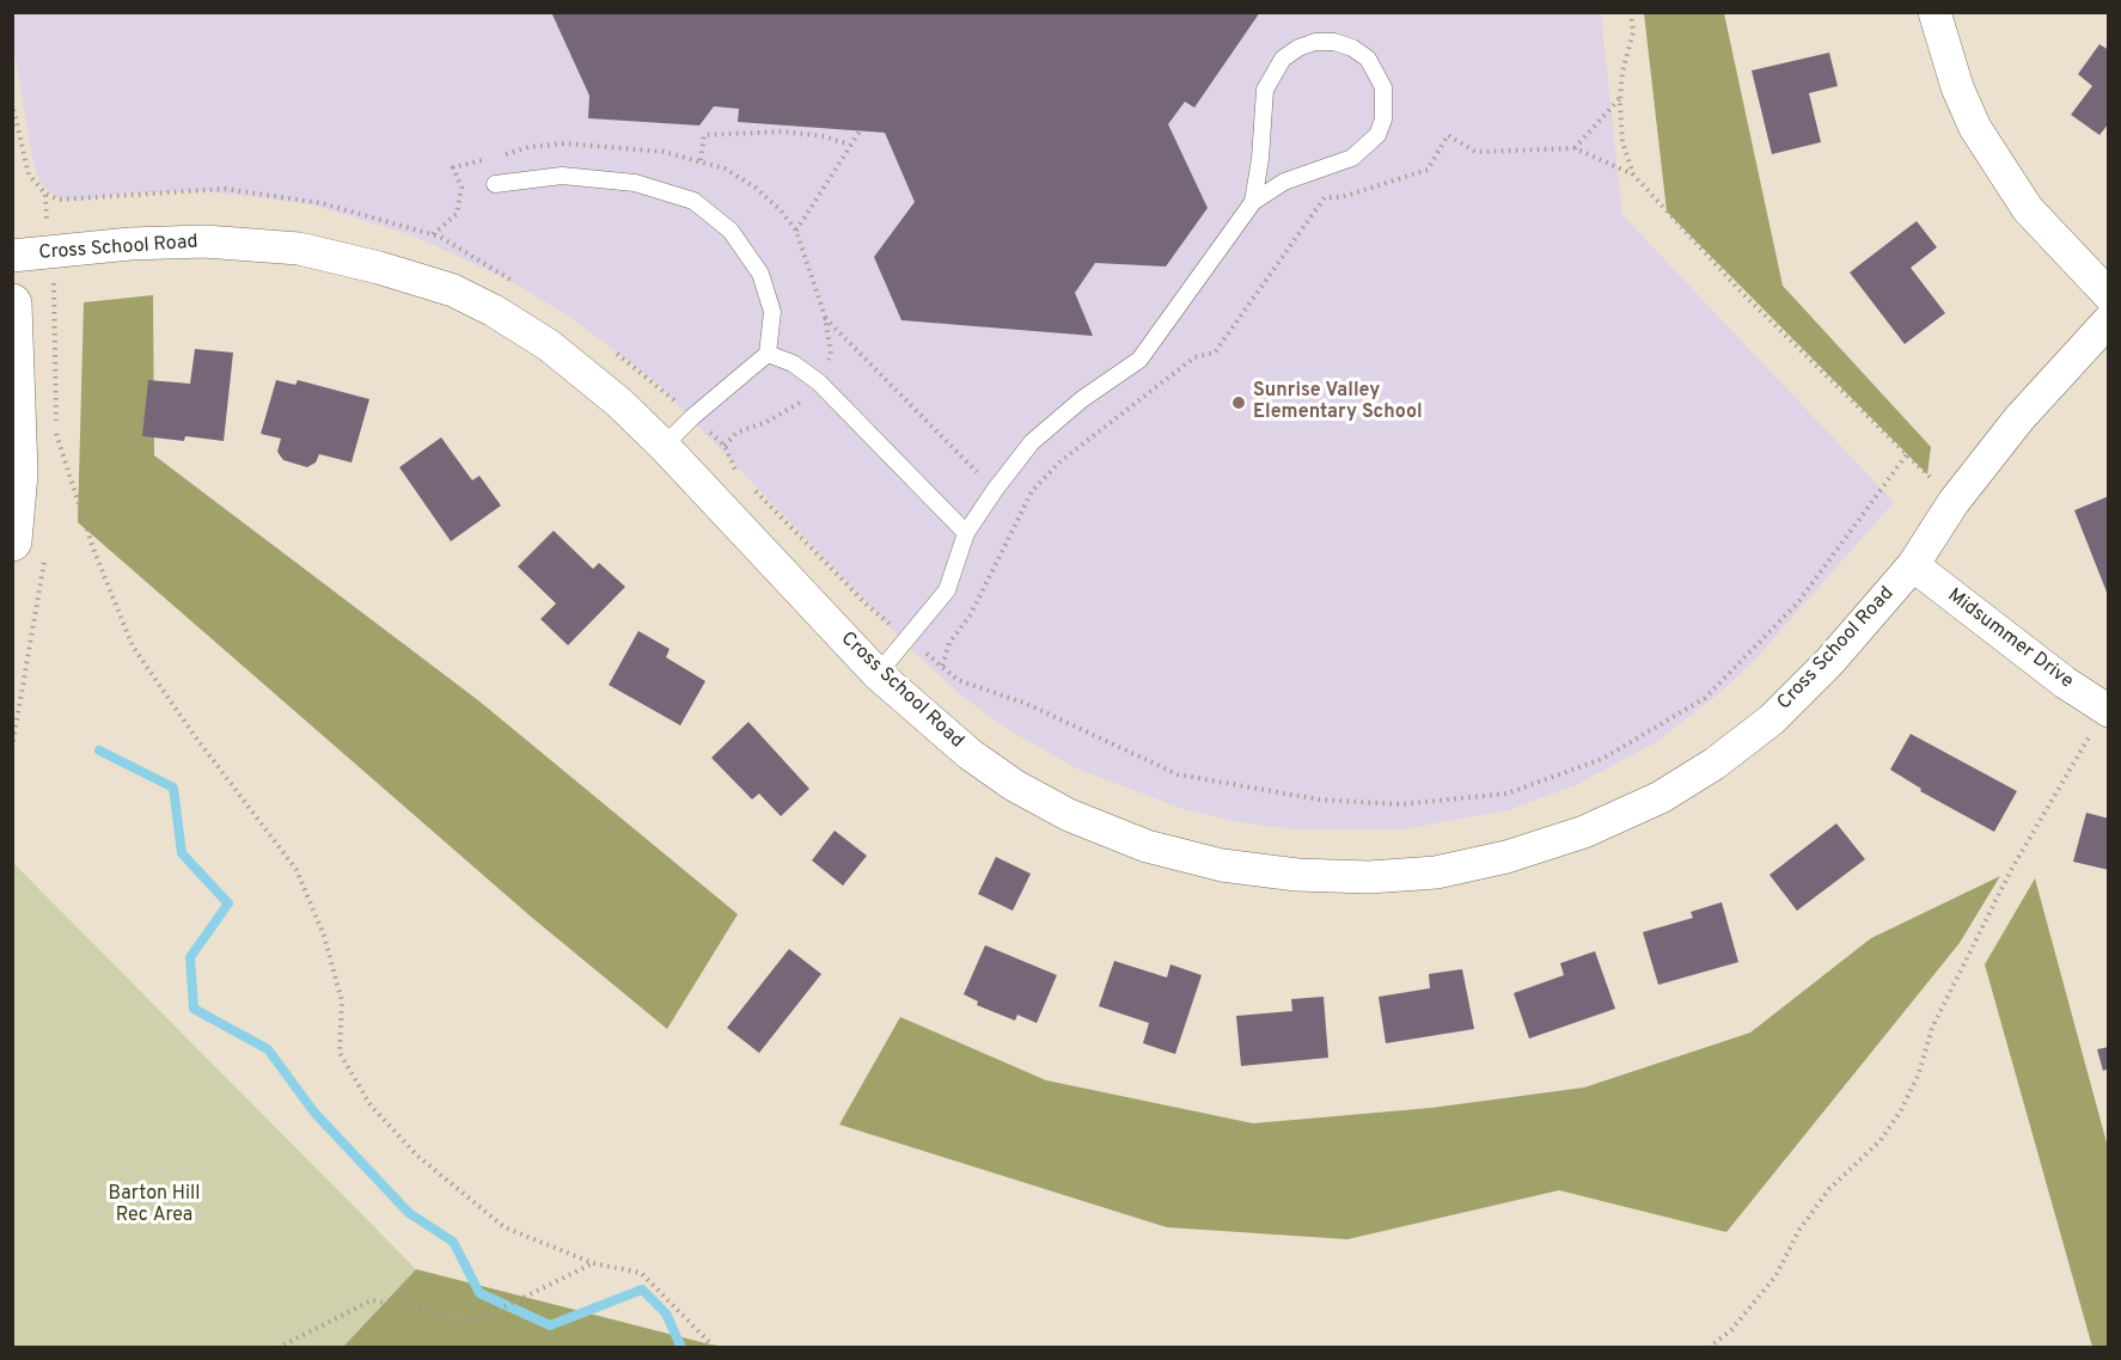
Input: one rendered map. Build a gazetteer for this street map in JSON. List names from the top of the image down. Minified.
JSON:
{"streets":{"street":["Cross School Road","Midsummer Drive"]},"crossings":[["Cross School Road","Midsummer Drive"]],"parks":["Barton Hill Rec Area"],"places":["Sunrise Valley Elementary School"]}
